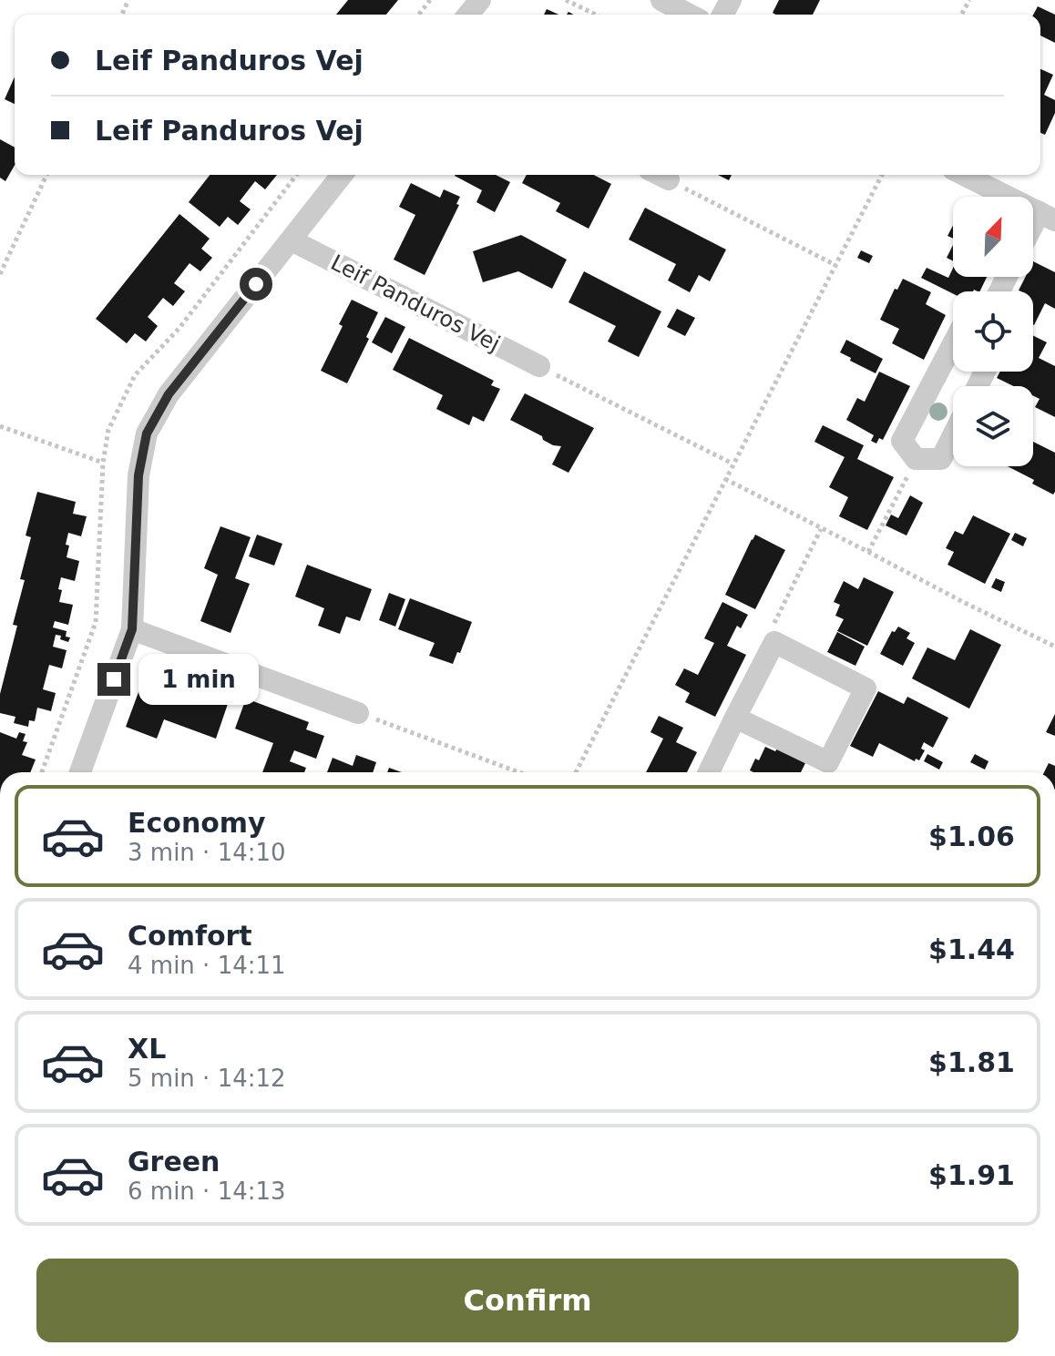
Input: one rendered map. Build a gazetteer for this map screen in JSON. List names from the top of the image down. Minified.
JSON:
{"streets":{"street":["Leif Panduros Vej"]},"north":"top right","page":{"banner":["Leif Panduros Vej","Leif Panduros Vej"],"bubble":"1 min","list":[{"name":"Economy","note":"3 min · 14:10","value":"$1.06"},{"name":"Comfort","note":"4 min · 14:11","value":"$1.44"},{"name":"XL","note":"5 min · 14:12","value":"$1.81"},{"name":"Green","note":"6 min · 14:13","value":"$1.91"}],"buttons":"Confirm"}}
